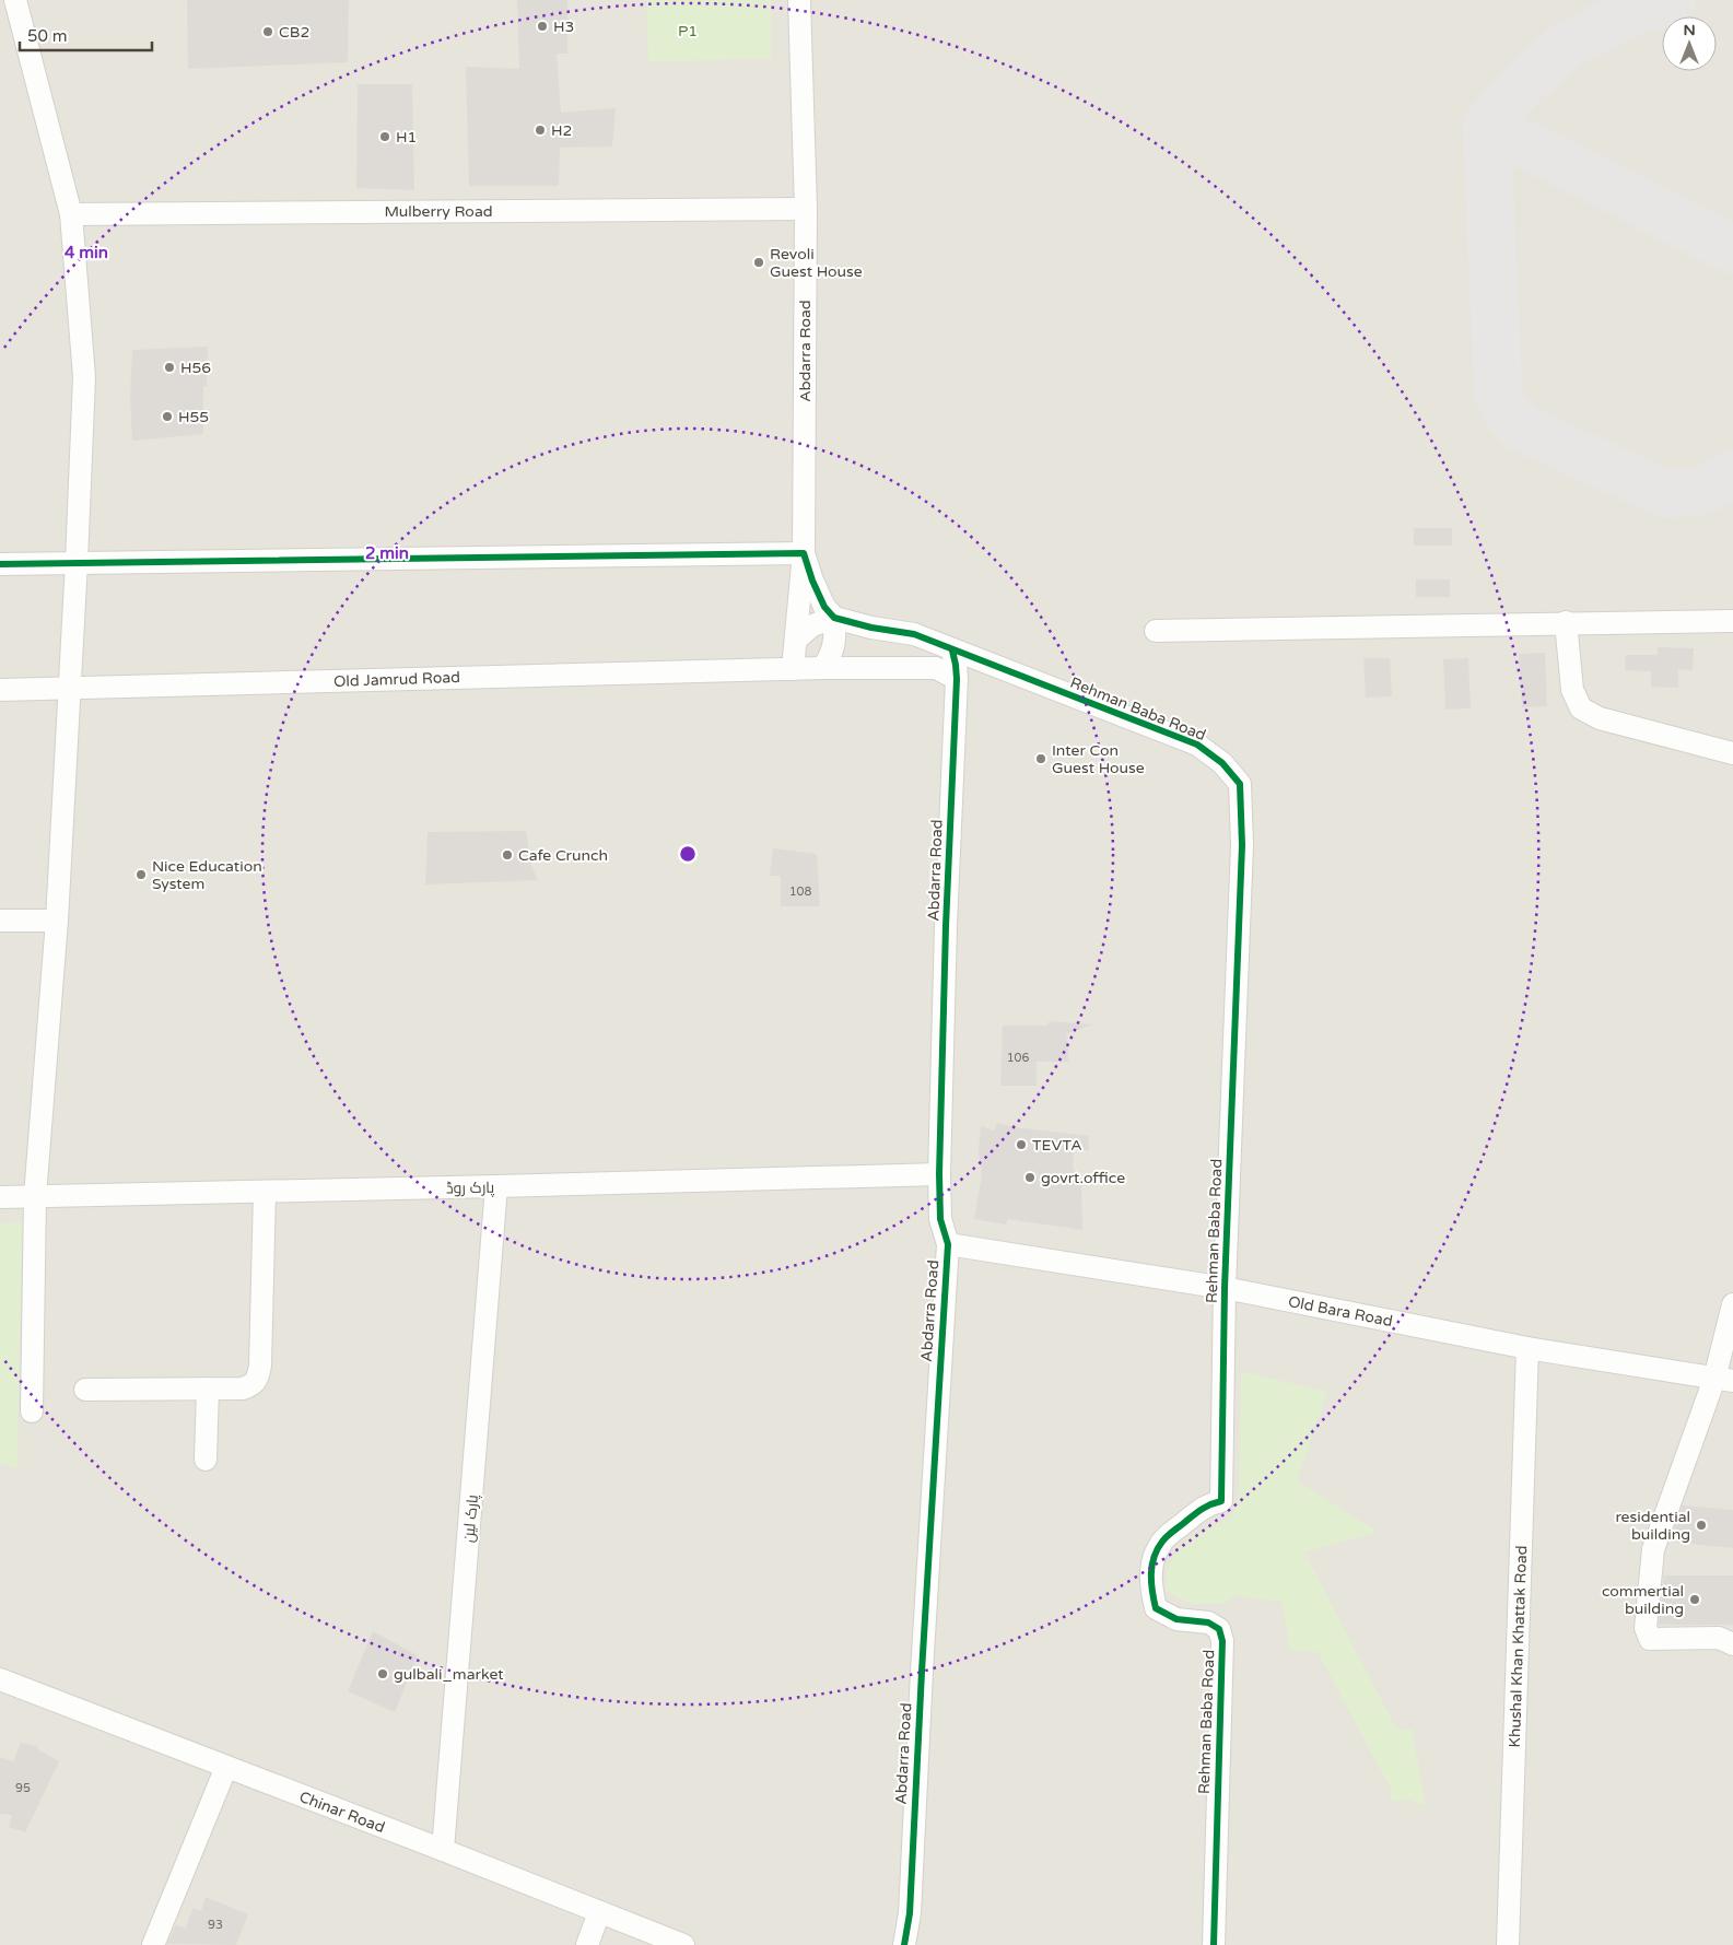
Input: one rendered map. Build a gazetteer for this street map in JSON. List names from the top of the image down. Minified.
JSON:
{"streets":{"street":["Mulberry Road","Abdarra Road","Old Jamrud Road","Rehman Baba Road","پارک روڈ","Old Bara Road","پارک لین","Khushal Khan Khattak Road","Chinar Road"]},"crossings":[["Mulberry Road","Abdarra Road"],["Abdarra Road","Old Jamrud Road"],["Abdarra Road","پارک روڈ"],["Abdarra Road","Old Bara Road"],["Rehman Baba Road","Old Bara Road"],["پارک روڈ","پارک لین"],["Old Bara Road","Khushal Khan Khattak Road"],["پارک لین","Chinar Road"]],"parks":["P1"],"places":["H3","CB2","H2","H1","Revoli Guest House","H56","H55","Inter Con Guest House","Cafe Crunch","Nice Education System","TEVTA","govrt.office","residential building","commertial building","gulbali_market"],"house_numbers":["108","106","95","93"],"scale_bar":"50 m","north":"top","rings":["4 min","2 min"]}
